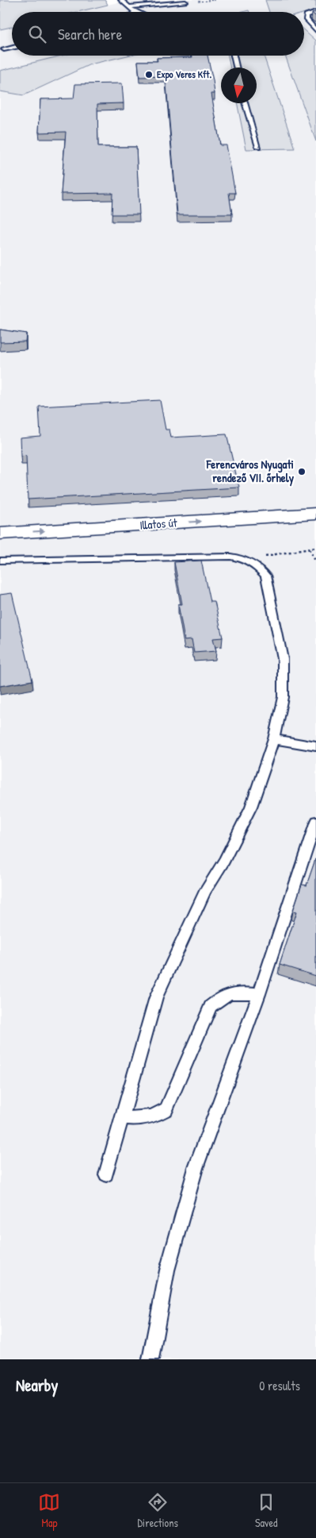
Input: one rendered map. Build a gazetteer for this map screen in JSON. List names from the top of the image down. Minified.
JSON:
{"streets":{"street":["Illatos út"]},"places":["Expo Veres Kft.","Ferencváros Nyugati rendező VII. őrhely"],"north":"bottom","page":{"search":"Search here","heading":["Nearby","0 results"],"nav":["Map","Directions","Saved"]}}
